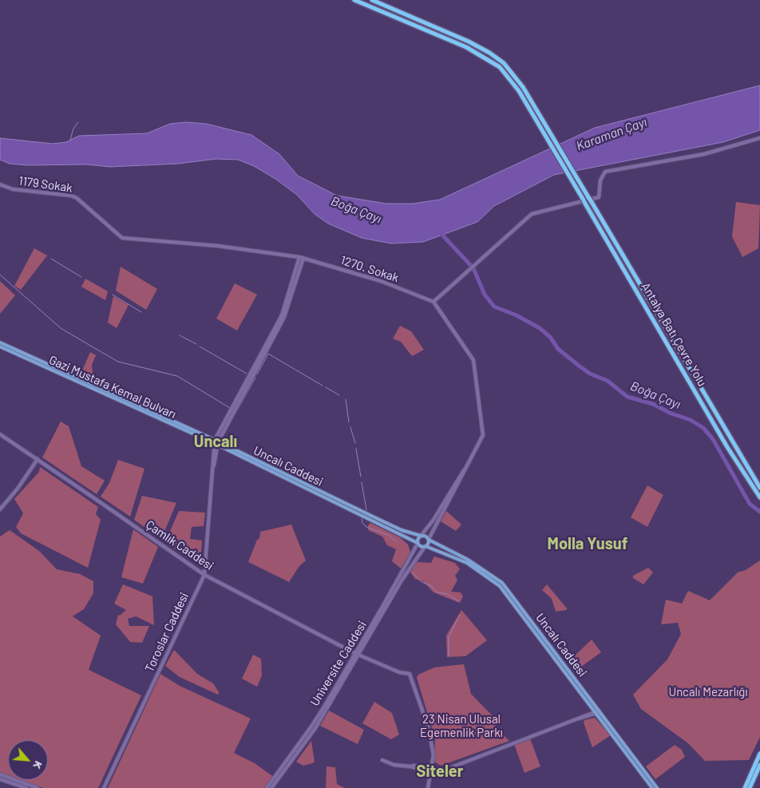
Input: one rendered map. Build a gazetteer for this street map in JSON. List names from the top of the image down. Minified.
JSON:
{"streets":{"highway":["Antalya Batı Çevre Yolu"],"main road":["Gazi Mustafa Kemal Bulvarı","Uncalı Caddesi"],"street":["1179 Sokak","1270. Sokak","Çamlık Caddesi","Toroslar Caddesi","Universite Caddesi"]},"crossings":[["1179 Sokak","1270. Sokak"],["1270. Sokak","Toroslar Caddesi"],["Gazi Mustafa Kemal Bulvarı","Uncalı Caddesi"],["Gazi Mustafa Kemal Bulvarı","Toroslar Caddesi"],["Uncalı Caddesi","Toroslar Caddesi"],["Uncalı Caddesi","Universite Caddesi"],["Çamlık Caddesi","Toroslar Caddesi"],["Çamlık Caddesi","Universite Caddesi"]],"districts":["Uncalı","Molla Yusuf","Siteler"],"water":["Karaman Çayı","Boğa Çayı"],"parks":["Uncalı Mezarlığı","23 Nisan Ulusal Egemenlik Parkı"],"north":"bottom right"}
